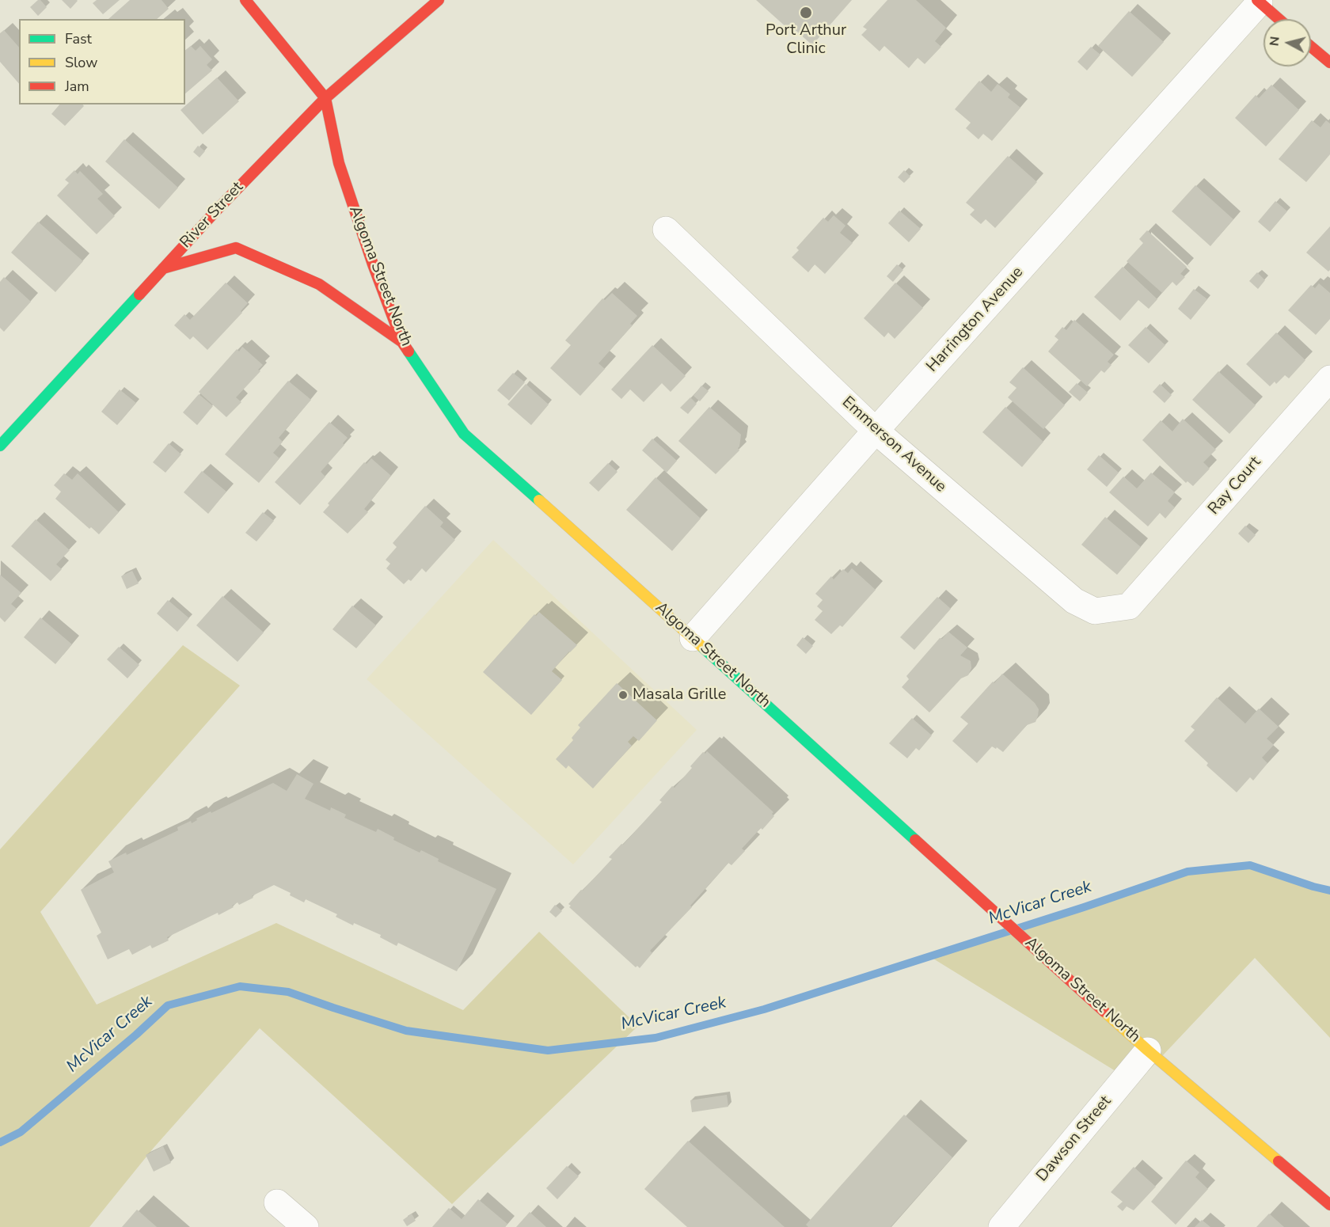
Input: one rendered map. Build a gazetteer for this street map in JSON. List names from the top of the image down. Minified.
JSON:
{"streets":{"street":["River Street","Algoma Street North","Harrington Avenue","Emmerson Avenue","Ray Court","Dawson Street"]},"crossings":[["River Street","Algoma Street North"],["Algoma Street North","Harrington Avenue"],["Algoma Street North","Dawson Street"],["Harrington Avenue","Emmerson Avenue"],["Emmerson Avenue","Ray Court"]],"water":["McVicar Creek"],"places":["Port Arthur Clinic","Masala Grille"],"legend":["Fast","Slow","Jam"],"north":"left"}
